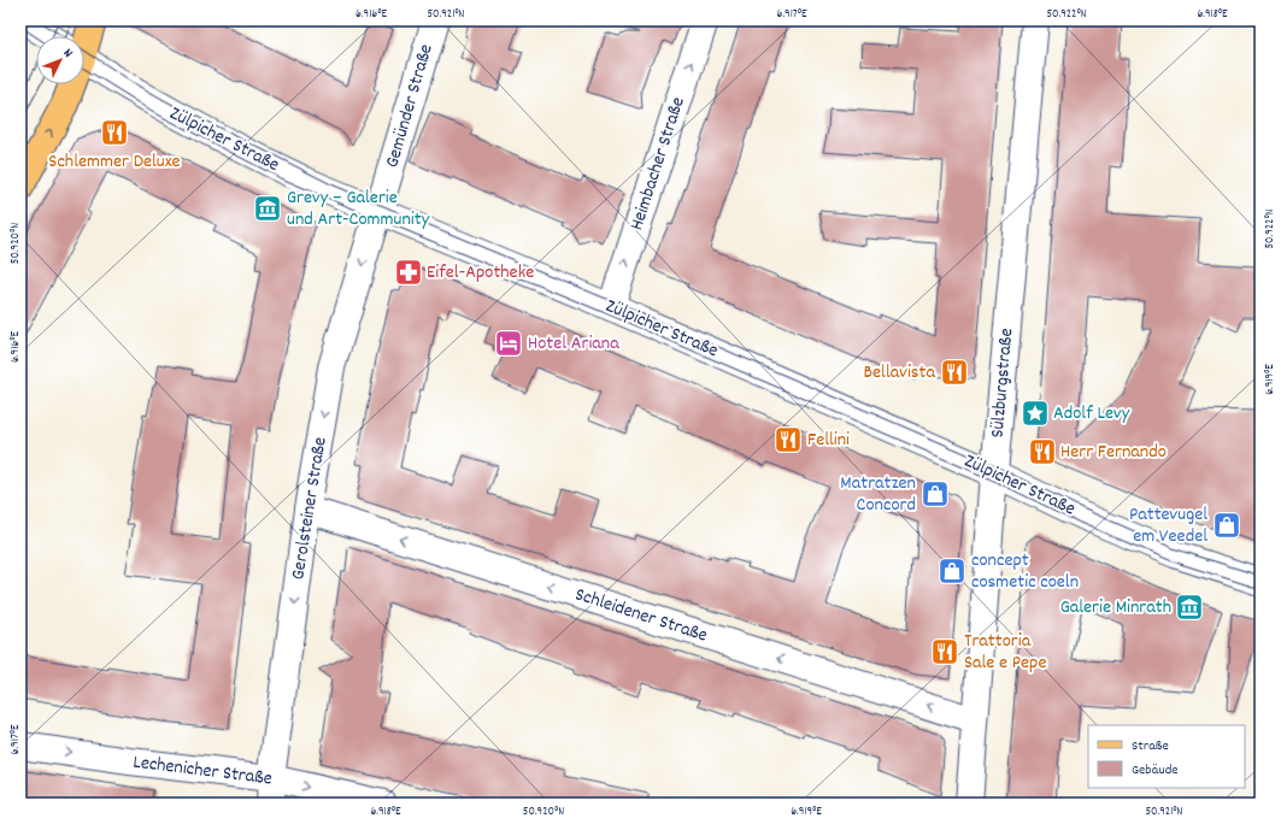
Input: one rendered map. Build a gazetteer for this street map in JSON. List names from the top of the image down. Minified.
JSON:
{"streets":{"street":["Gemünder Straße","Zülpicher Straße","Heimbacher Straße","Sülzburgstraße","Gerolsteiner Straße","Schleidener Straße","Lechenicher Straße"]},"crossings":[["Gemünder Straße","Zülpicher Straße"],["Gemünder Straße","Gerolsteiner Straße"],["Zülpicher Straße","Heimbacher Straße"],["Zülpicher Straße","Sülzburgstraße"],["Zülpicher Straße","Gerolsteiner Straße"],["Sülzburgstraße","Schleidener Straße"],["Gerolsteiner Straße","Schleidener Straße"],["Gerolsteiner Straße","Lechenicher Straße"]],"one_way":["Heimbacher Straße","Gerolsteiner Straße","Schleidener Straße","Lechenicher Straße"],"places":{"restaurant":["Schlemmer Deluxe","Bellavista","Fellini","Herr Fernando","Trattoria Sale e Pepe"],"museum":["Grevy – Galerie und Art-Community","Galerie Minrath"],"pharmacy":["Eifel-Apotheke"],"hotel":["Hotel Ariana"],"place":["Adolf Levy"],"shop":["Matratzen Concord","Pattevugel em Veedel","concept cosmetic coeln"]},"legend":["Straße","Gebäude"],"north":"top right","coordinates":["6.916°E","50.921°N","6.917°E","50.922°N","6.918°E","50.920°N","6.919°E"]}
